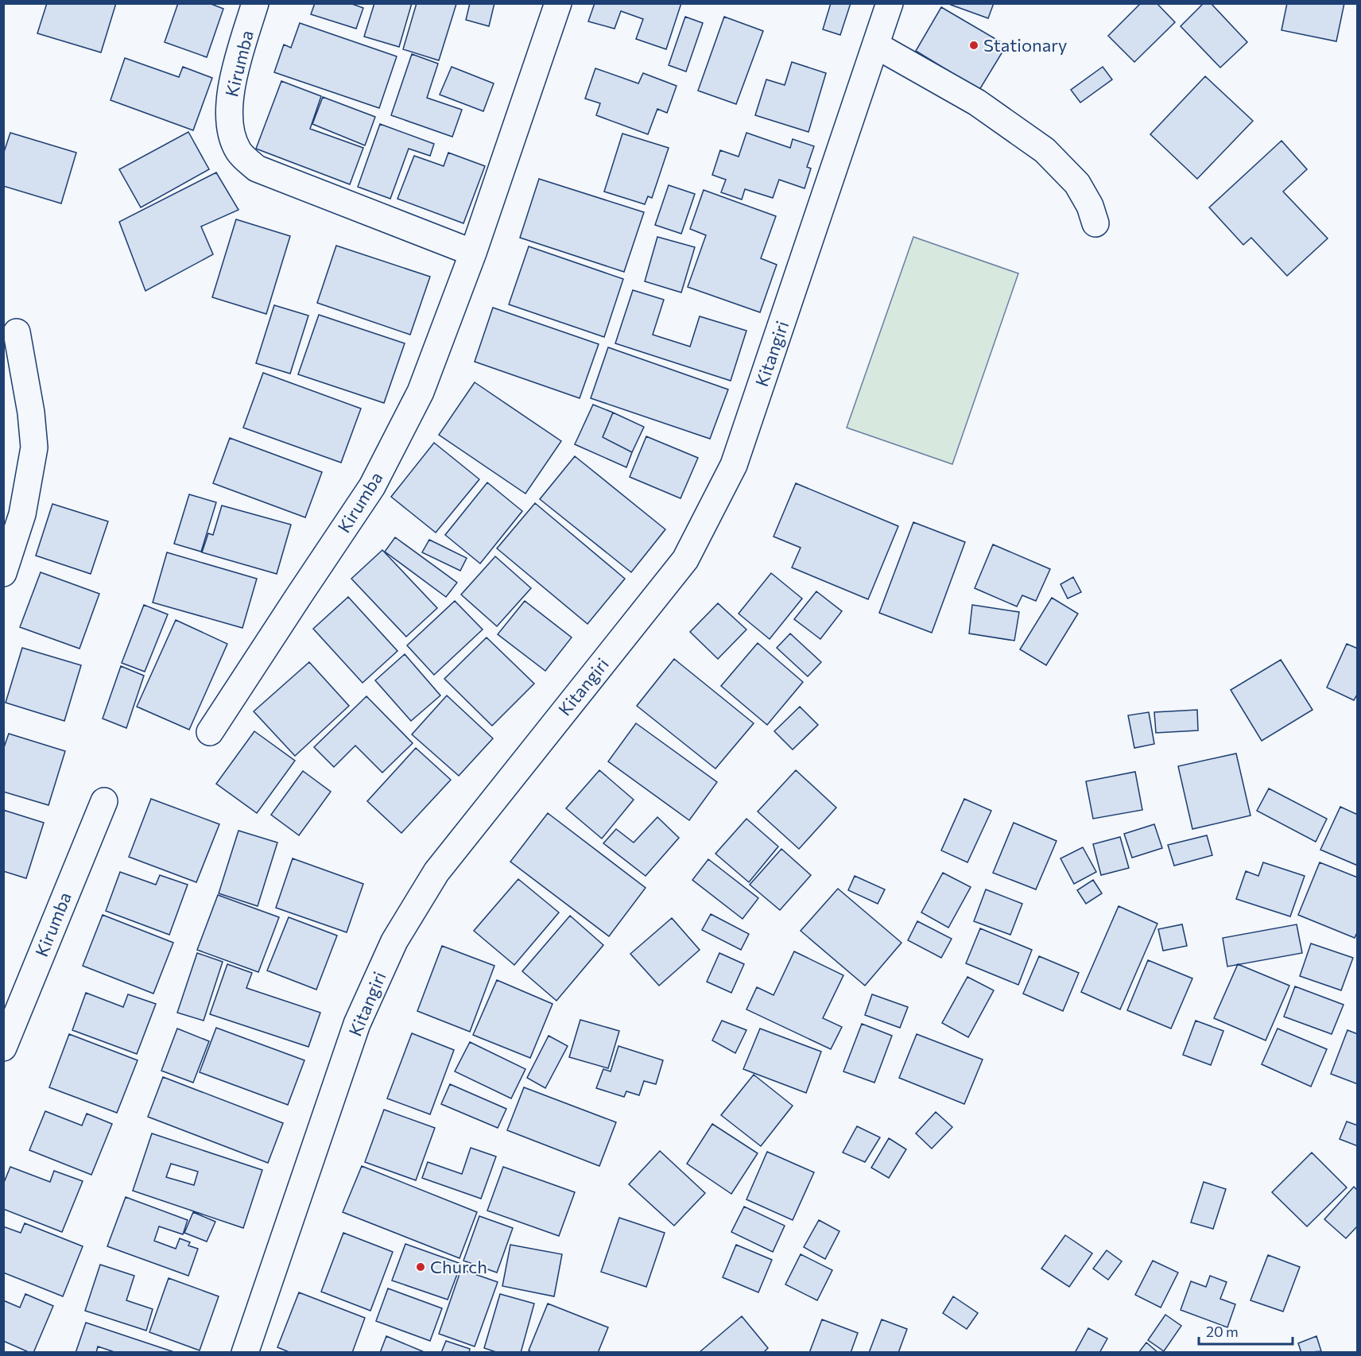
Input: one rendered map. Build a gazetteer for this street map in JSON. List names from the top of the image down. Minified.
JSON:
{"streets":{"street":["Kirumba","Kitangiri"]},"places":["Stationary","Church"],"scale_bar":"20 m"}
